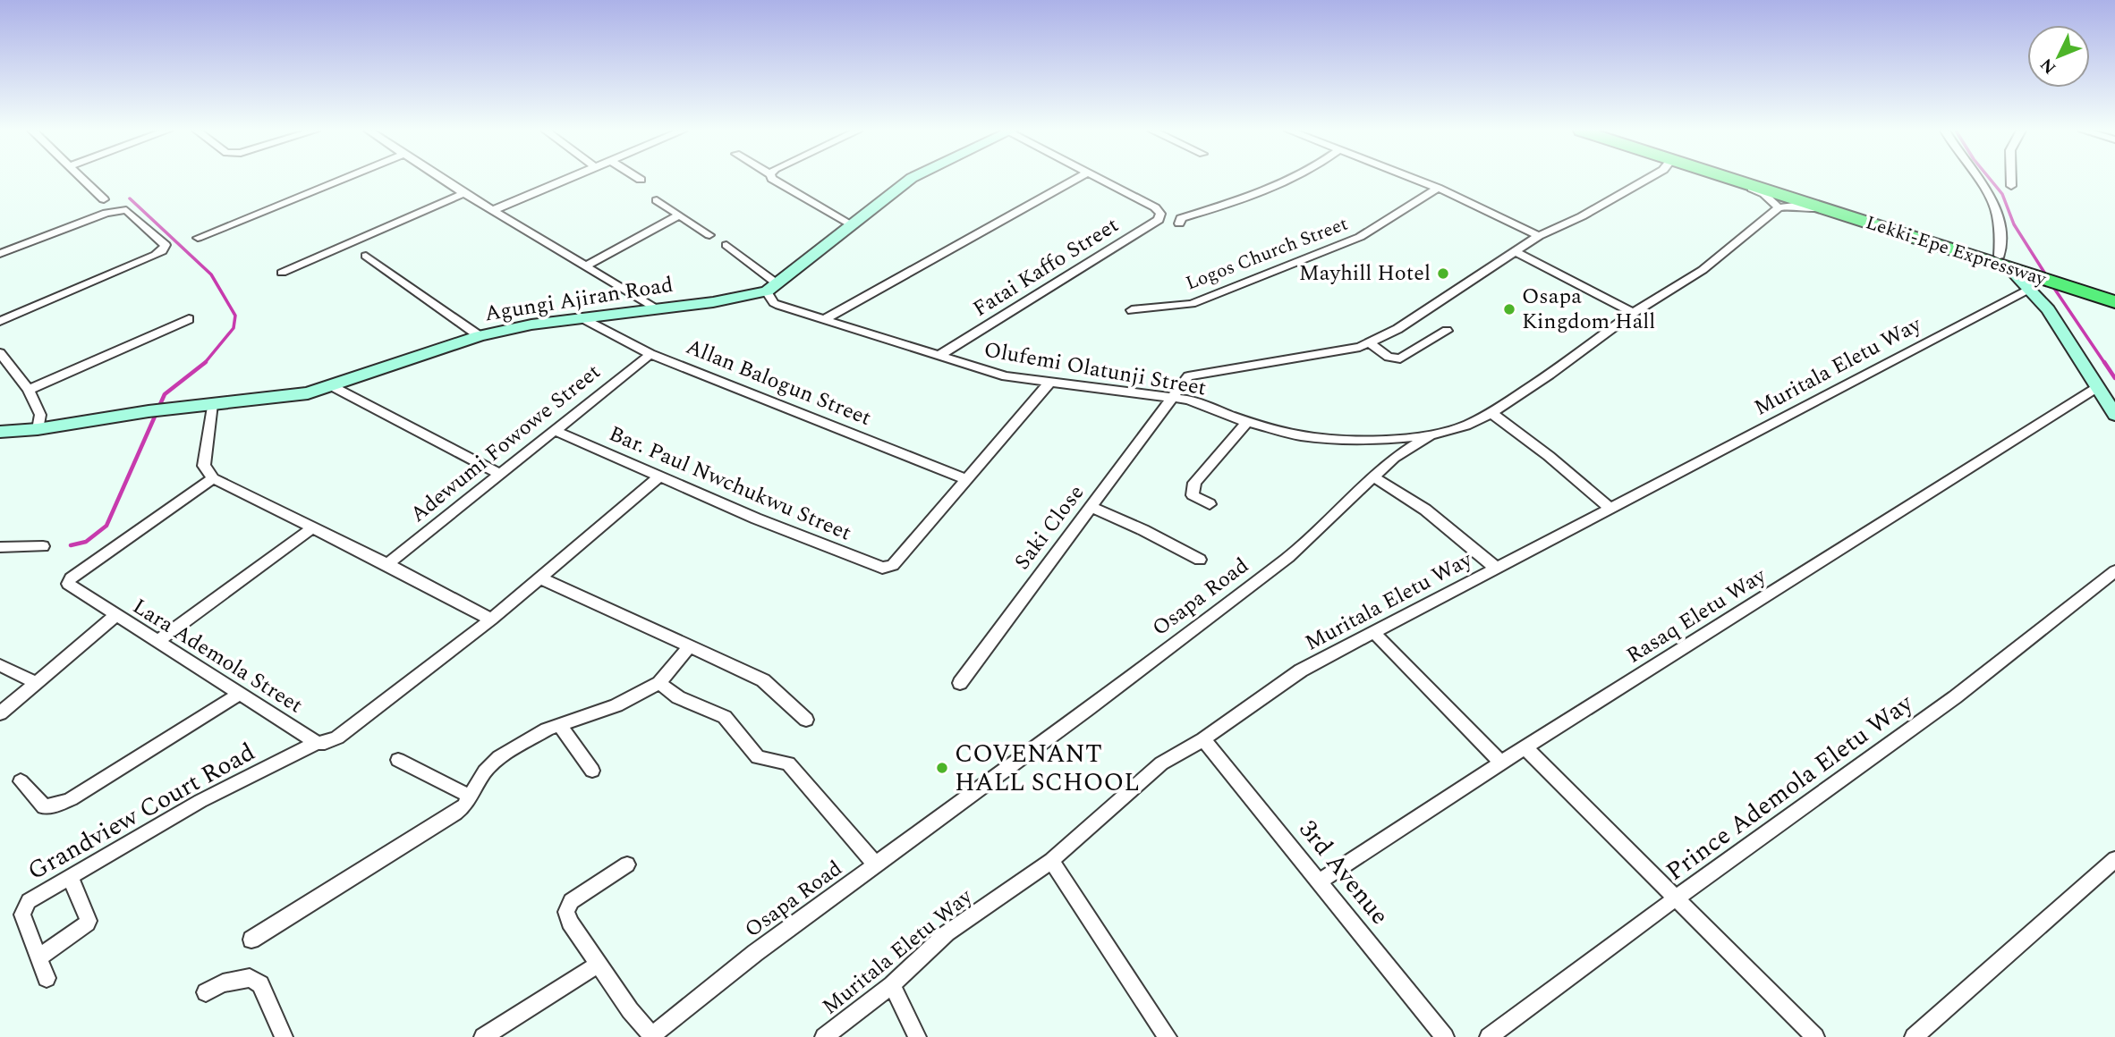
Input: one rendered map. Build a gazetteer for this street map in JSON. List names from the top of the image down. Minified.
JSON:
{"streets":{"highway":["Lekki-Epe Expressway"],"street":["Logos Church Street","Fatai Kaffo Street","Agungi Ajiran Road","Muritala Eletu Way","Olufemi Olatunji Street","Allan Balogun Street","Adewumi Fowowe Street","Bar. Paul Nwchukwu Street","Saki Close","Osapa Road","Rasaq Eletu Way","Lara Ademola Street","Prince Ademola Eletu Way","Grandview Court Road","3rd Avenue"]},"crossings":[["Lekki-Epe Expressway","Muritala Eletu Way"],["Fatai Kaffo Street","Olufemi Olatunji Street"],["Agungi Ajiran Road","Olufemi Olatunji Street"],["Agungi Ajiran Road","Allan Balogun Street"],["Muritala Eletu Way","3rd Avenue"],["Olufemi Olatunji Street","Saki Close"],["Olufemi Olatunji Street","Osapa Road"],["Allan Balogun Street","Adewumi Fowowe Street"],["Allan Balogun Street","Bar. Paul Nwchukwu Street"],["Adewumi Fowowe Street","Bar. Paul Nwchukwu Street"],["Rasaq Eletu Way","3rd Avenue"],["Lara Ademola Street","Grandview Court Road"]],"places":["Mayhill Hotel","Osapa Kingdom Hall","COVENANT HALL SCHOOL"],"north":"bottom left"}
